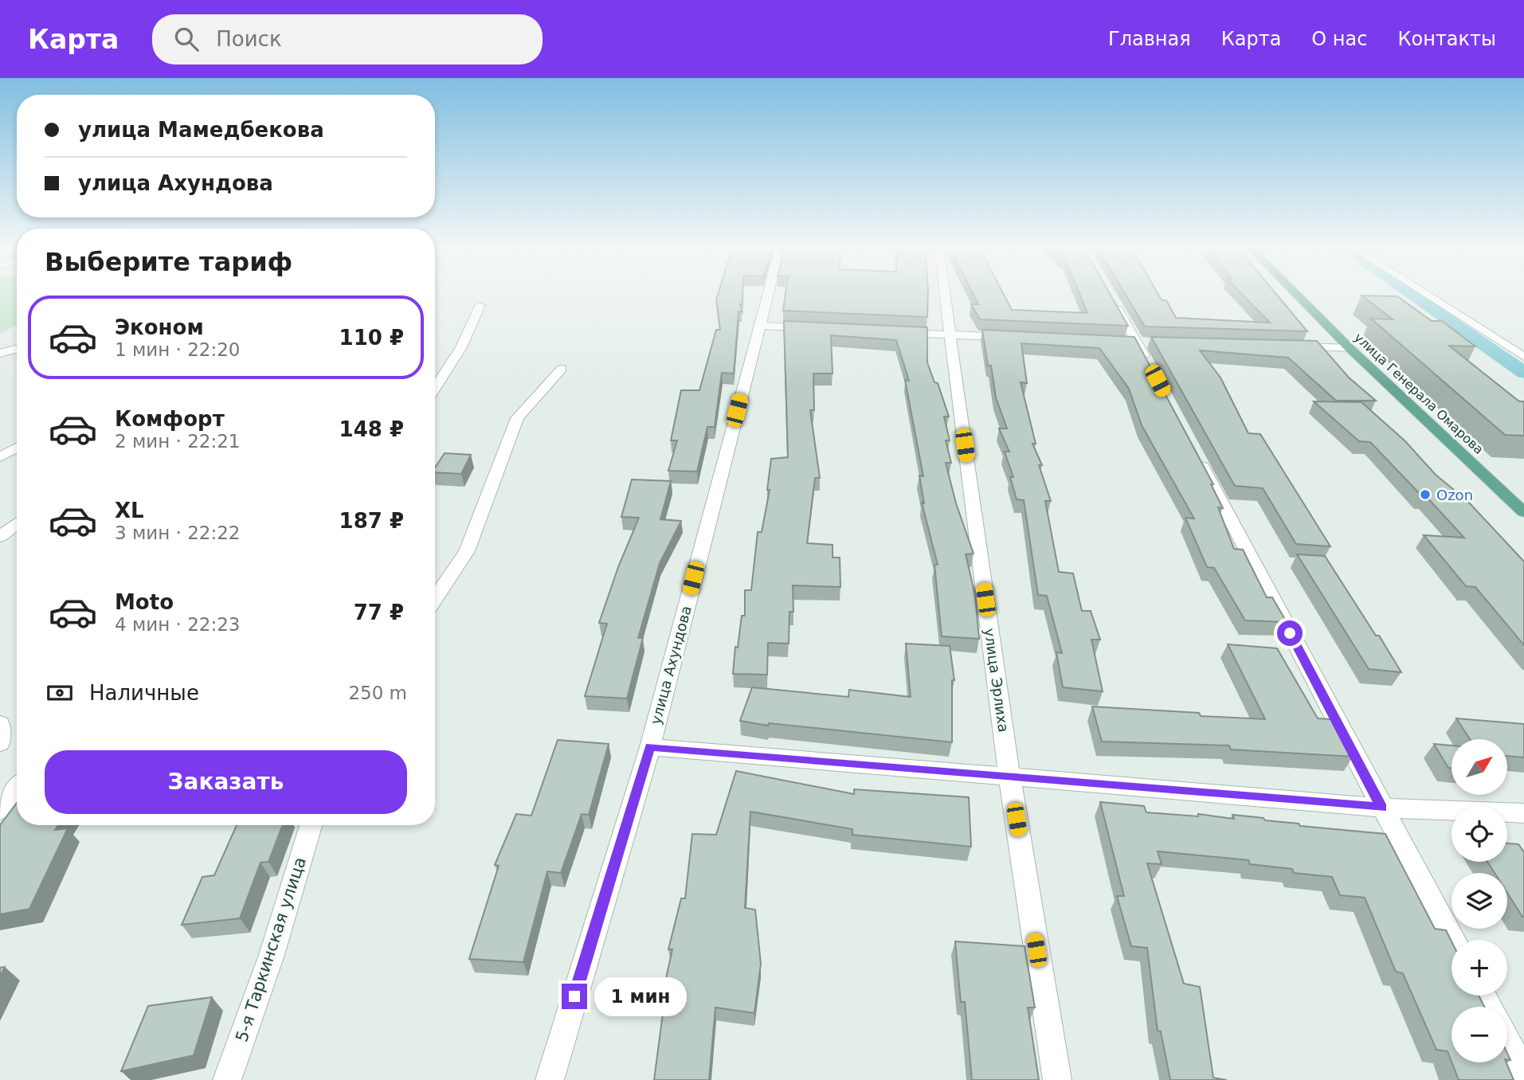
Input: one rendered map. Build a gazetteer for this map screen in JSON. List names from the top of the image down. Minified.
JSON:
{"streets":{"main road":["улица Генерала Омарова"],"street":["улица Ахундова","улица Эрлиха","5-я Таркинская улица"]},"places":["Ozon"],"north":"top right","page":{"header":"Карта","search":"Поиск","nav":["Главная","Карта","О нас","Контакты"],"banner":["улица Мамедбекова","улица Ахундова"],"heading":"Выберите тариф","list":[{"name":"Эконом","note":"1 мин · 22:20","value":"110 ₽"},{"name":"Комфорт","note":"2 мин · 22:21","value":"148 ₽"},{"name":"XL","note":"3 мин · 22:22","value":"187 ₽"},{"name":"Moto","note":"4 мин · 22:23","value":"77 ₽"}],"pay":["Наличные","250 m"],"map_buttons":["+","−"],"buttons":"Заказать","bubble":"1 мин"}}
